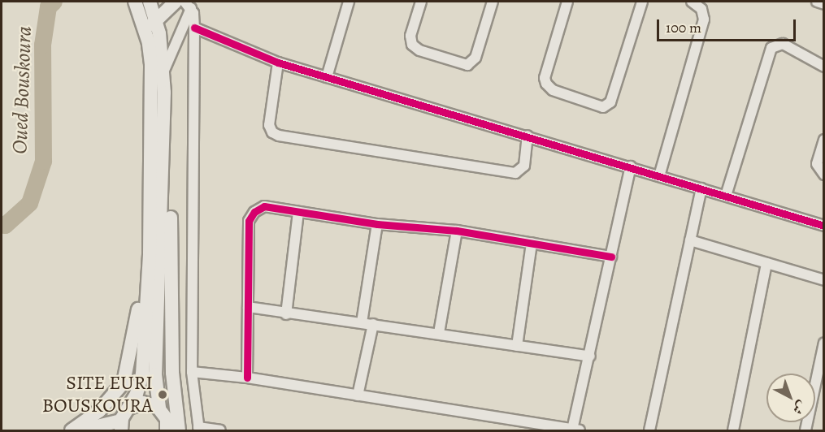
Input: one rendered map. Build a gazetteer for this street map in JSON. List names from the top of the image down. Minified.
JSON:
{"water":["Oued Bouskoura"],"places":["SITE EURI BOUSKOURA"],"scale_bar":"100 m","north":"bottom right"}
